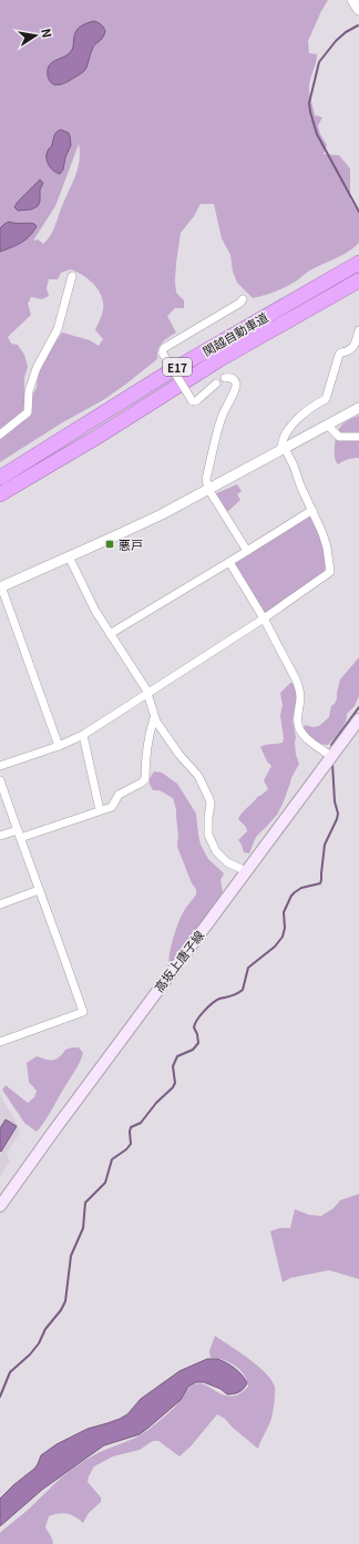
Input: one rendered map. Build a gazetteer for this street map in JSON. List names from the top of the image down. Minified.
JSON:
{"streets":{"highway":["関越自動車道","E17"],"main road":["高坂上唐子線"]},"places":{"transit":["悪戸"]},"north":"right"}
